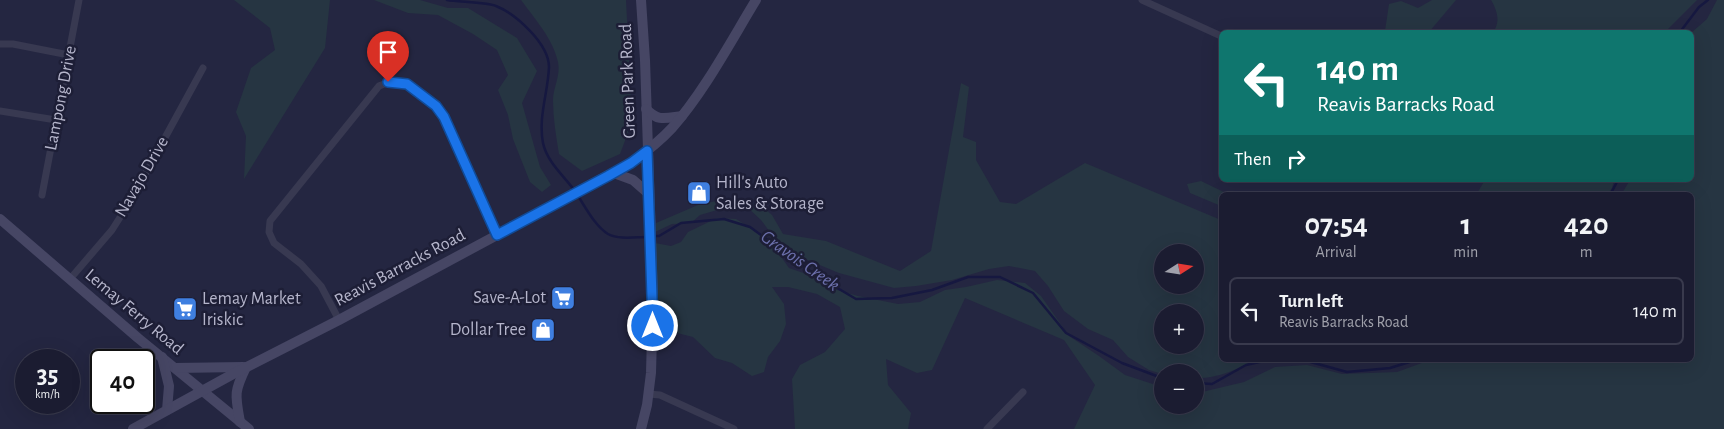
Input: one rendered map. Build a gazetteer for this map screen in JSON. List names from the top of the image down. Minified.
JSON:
{"streets":{"main road":["Green Park Road","Reavis Barracks Road","Lemay Ferry Road"],"street":["Lampong Drive","Navajo Drive"]},"crossings":[["Green Park Road","Reavis Barracks Road"],["Navajo Drive","Lemay Ferry Road"],["Reavis Barracks Road","Lemay Ferry Road"]],"water":["Gravois Creek"],"places":{"shop":["Hill's Auto Sales & Storage","Dollar Tree"],"supermarket":["Save-A-Lot","Lemay Market Iriskic"]},"north":"right","page":{"turn":["140 m","Reavis Barracks Road"],"then":"Then","eta":["07:54","Arrival","1","min","420","m"],"map_buttons":["+","−"],"list":[{"name":"Turn left","note":"Reavis Barracks Road","value":"140 m"}],"speed":"35 km/h","limit":"40"}}
